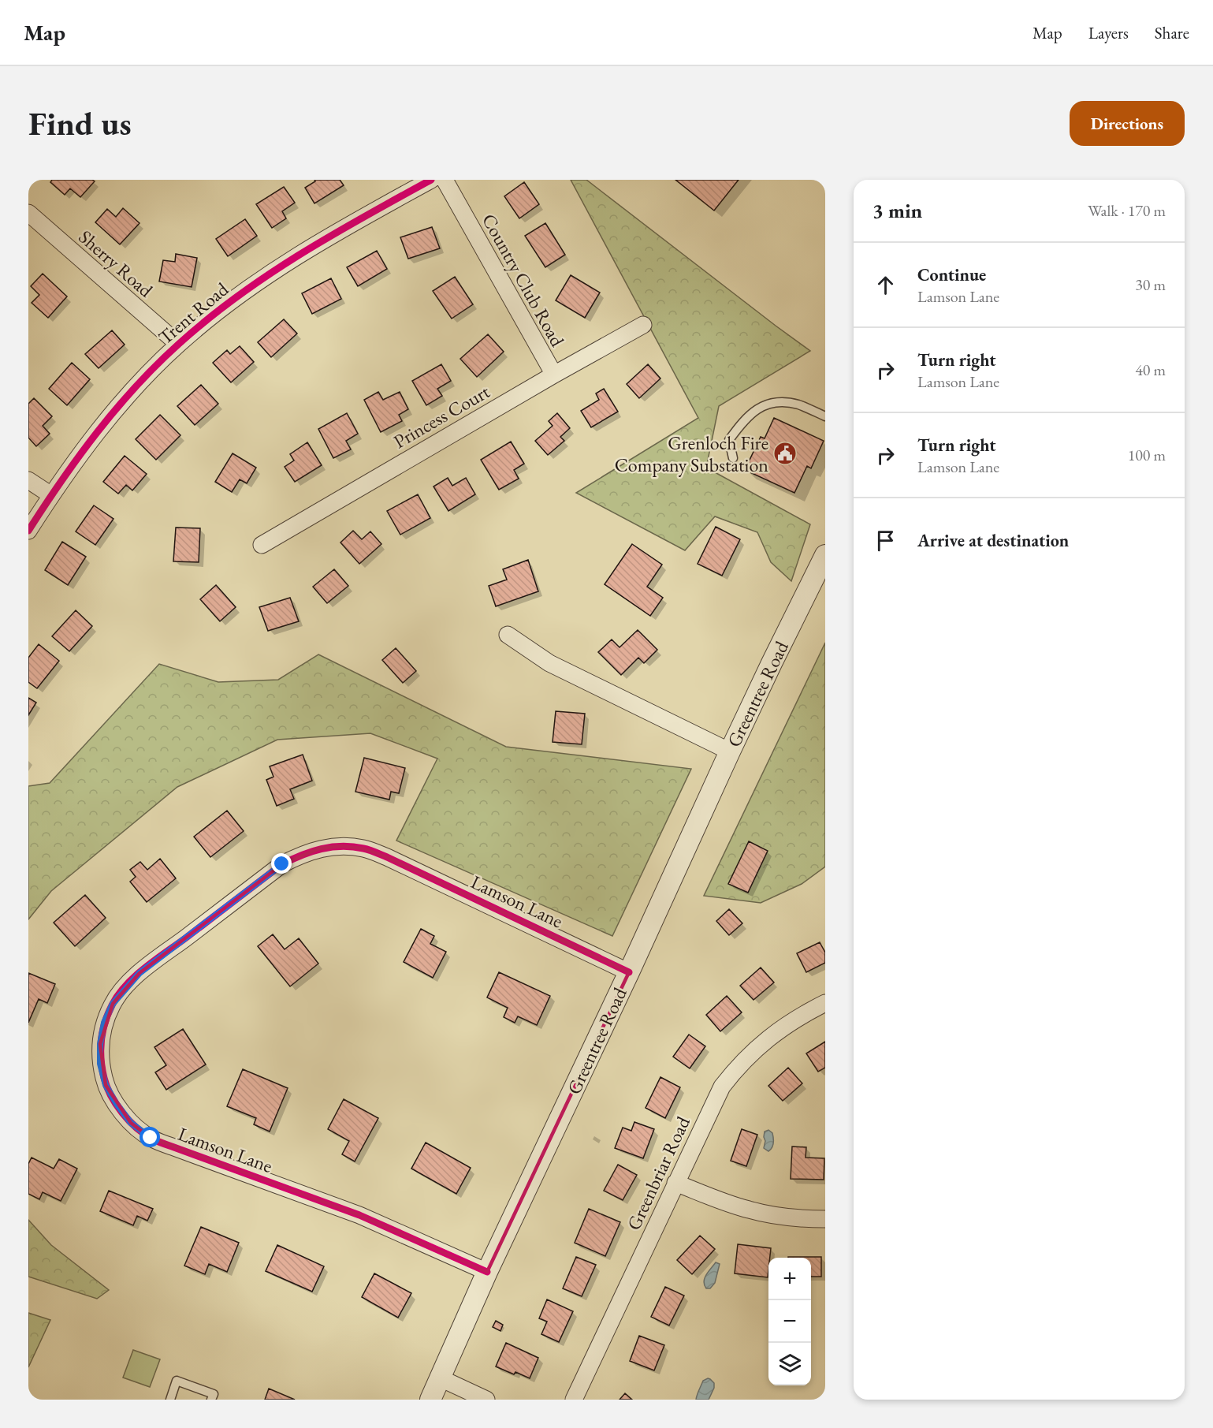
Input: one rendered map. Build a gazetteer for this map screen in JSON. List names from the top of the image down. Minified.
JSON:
{"streets":{"street":["Sherry Road","Country Club Road","Trent Road","Princess Court","Greentree Road","Lamson Lane","Greenbriar Road"]},"crossings":[["Sherry Road","Trent Road"],["Country Club Road","Princess Court"],["Greentree Road","Lamson Lane"]],"places":{"public building":["Grenloch Fire Company Substation"]},"page":{"header":"Map","nav":["Map","Layers","Share"],"buttons":"Directions","title":"Find us","heading":["3 min","Walk · 170 m"],"list":[["Continue","Lamson Lane","30 m"],["Turn right","Lamson Lane","40 m"],["Turn right","Lamson Lane","100 m"],"Arrive at destination"],"map_buttons":["+","−"]}}
